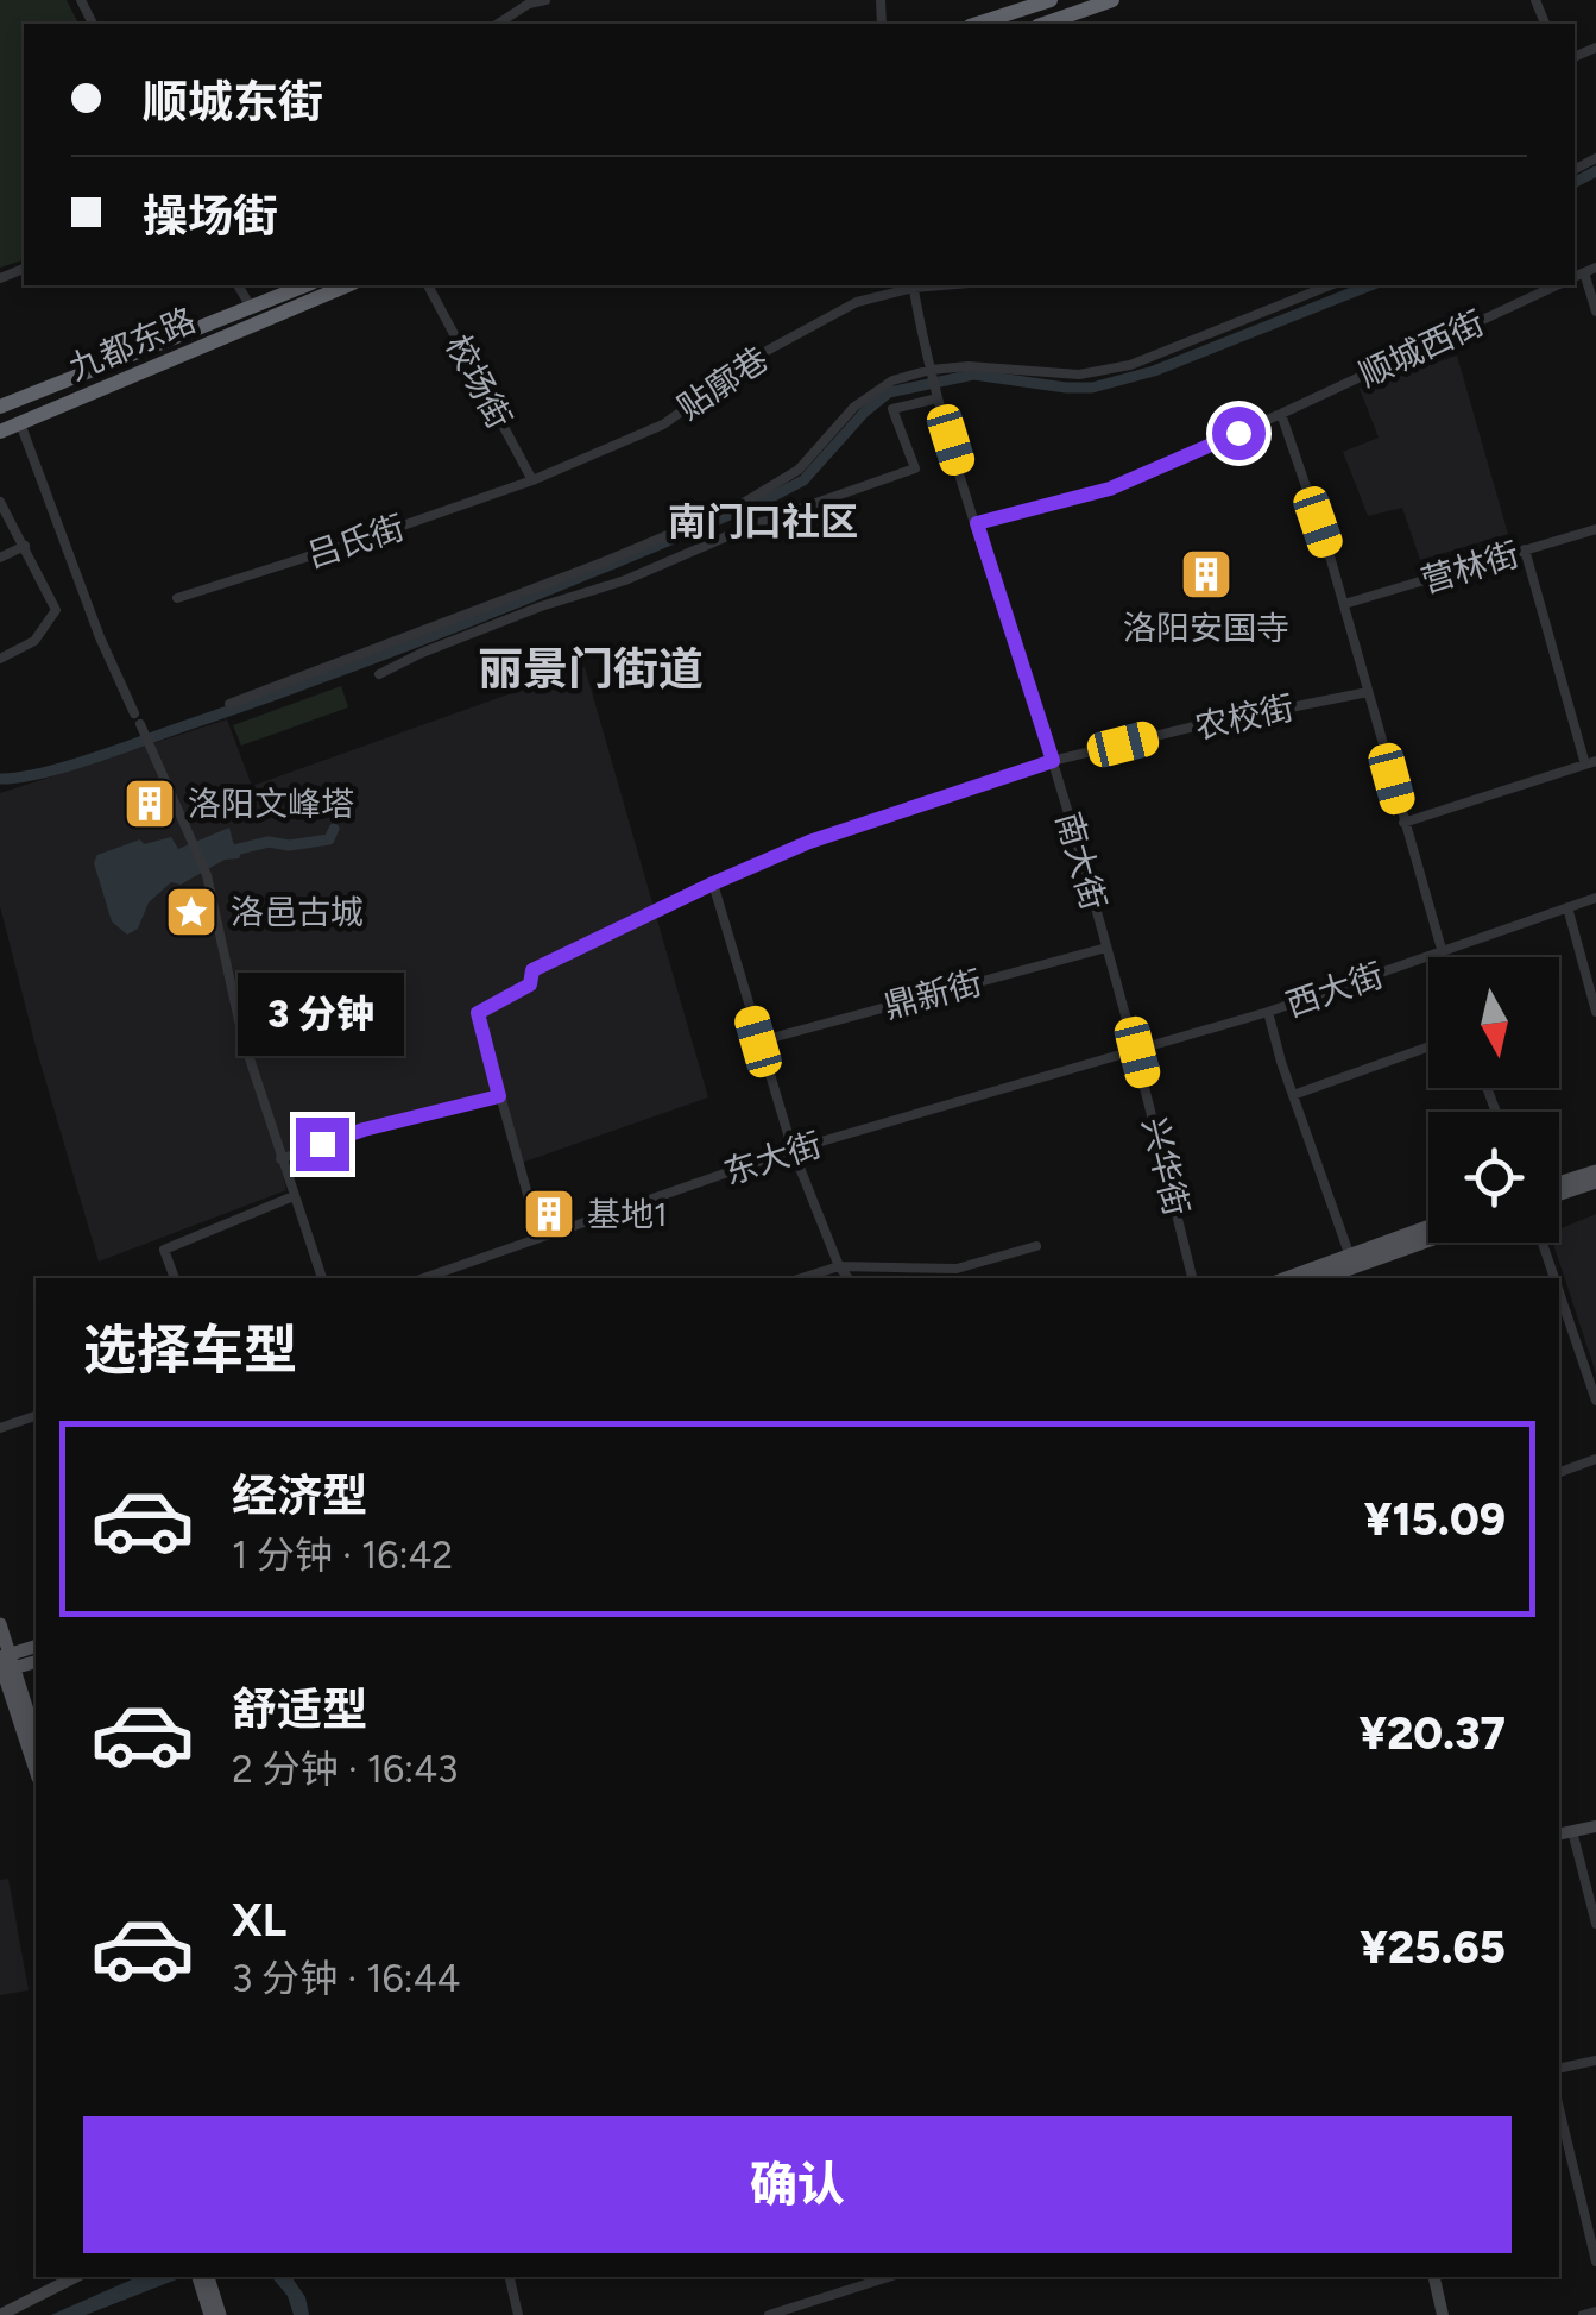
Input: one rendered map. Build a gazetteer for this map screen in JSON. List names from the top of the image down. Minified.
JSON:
{"streets":{"highway":["九都东路"],"street":["顺城西街","校场街","贴廓巷","吕氏街","营林街","农校街","南大街","西大街","鼎新街","东大街","兴华街"]},"crossings":[["顺城西街","南大街"],["校场街","贴廓巷"],["校场街","吕氏街"],["贴廓巷","吕氏街"],["贴廓巷","南大街"],["农校街","南大街"],["南大街","西大街"],["南大街","鼎新街"],["南大街","东大街"],["南大街","兴华街"],["西大街","东大街"],["西大街","兴华街"],["东大街","兴华街"]],"districts":["南门口社区","丽景门街道"],"places":{"building":["洛阳安国寺","洛阳文峰塔","基地1"],"place":["洛邑古城"]},"north":"bottom","page":{"banner":["顺城东街","操场街"],"bubble":"3 分钟","heading":"选择车型","list":[{"name":"经济型","note":"1 分钟 · 16:42","value":"¥15.09"},{"name":"舒适型","note":"2 分钟 · 16:43","value":"¥20.37"},{"name":"XL","note":"3 分钟 · 16:44","value":"¥25.65"}],"buttons":"确认"}}
